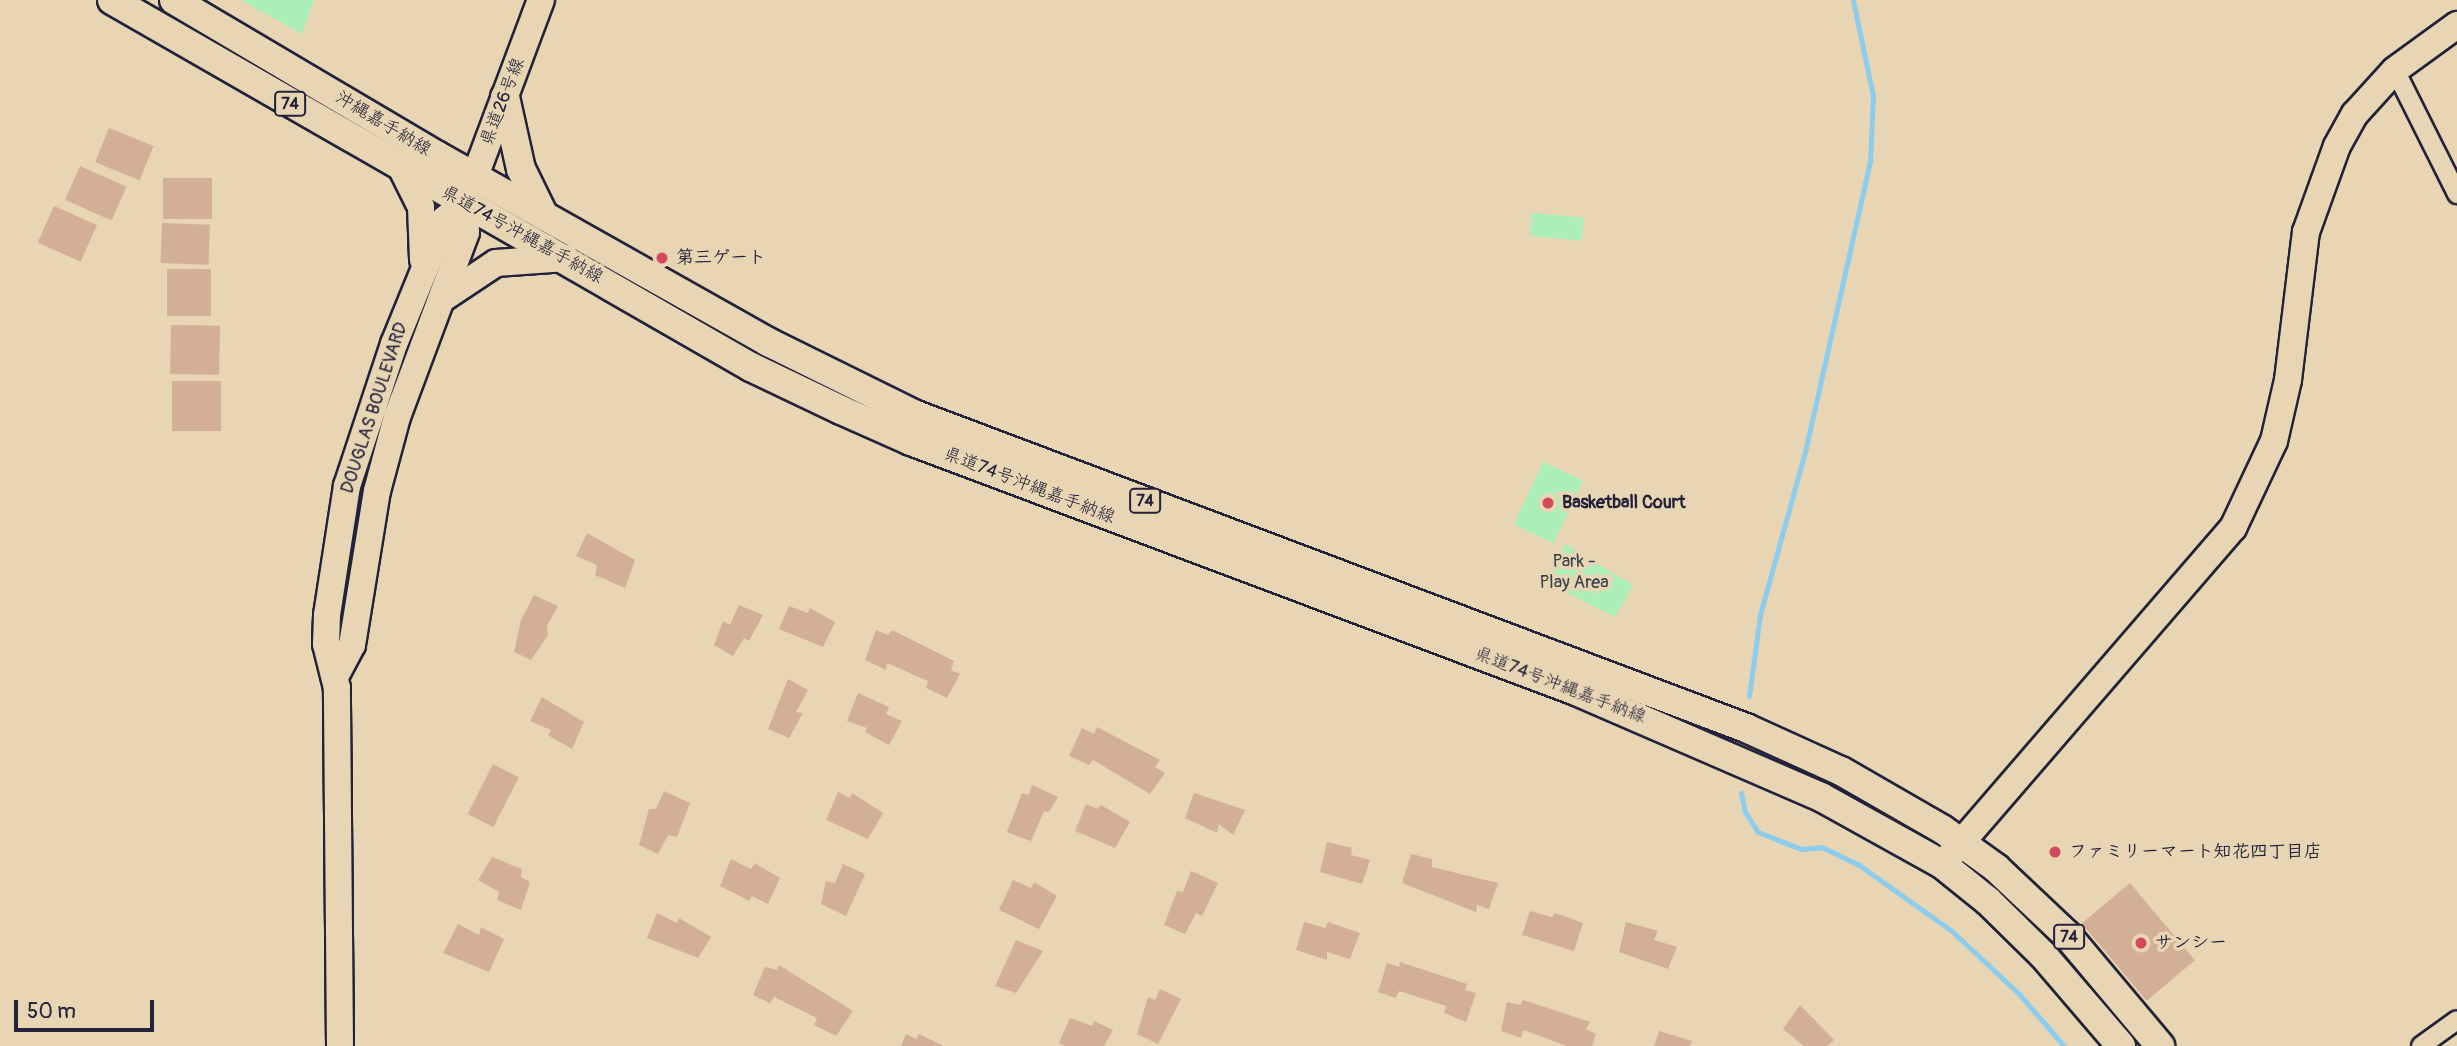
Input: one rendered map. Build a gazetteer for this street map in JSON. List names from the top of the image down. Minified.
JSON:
{"streets":{"main road":["74","沖縄嘉手納線","県道74号沖縄嘉手納線"],"street":["県道26号線","DOUGLAS BOULEVARD"]},"crossings":[["県道26号線","沖縄嘉手納線"],["県道26号線","県道74号沖縄嘉手納線"],["県道26号線","DOUGLAS BOULEVARD"],["沖縄嘉手納線","県道74号沖縄嘉手納線"],["県道74号沖縄嘉手納線","DOUGLAS BOULEVARD"]],"parks":["Park - Play Area"],"places":["第三ゲート","Basketball Court","ファミリーマート知花四丁目店","サンシー"],"scale_bar":"50 m"}
